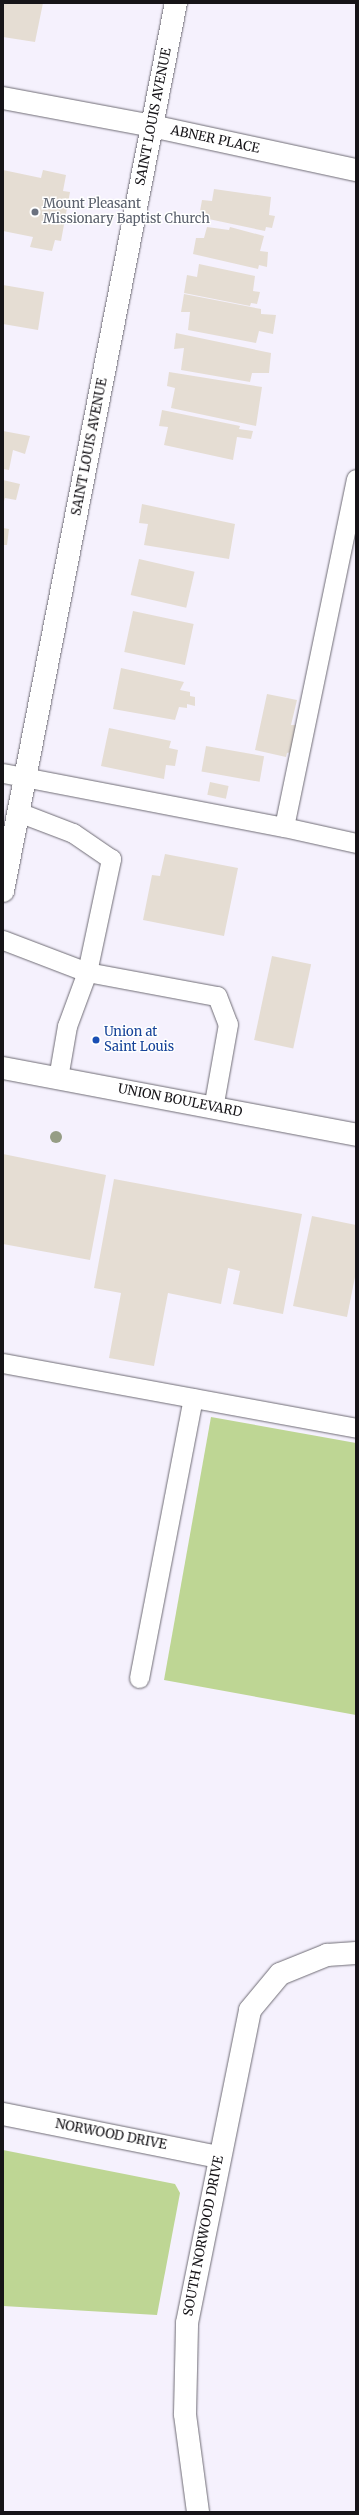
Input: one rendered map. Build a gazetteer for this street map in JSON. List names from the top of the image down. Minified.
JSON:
{"streets":{"street":["SAINT LOUIS AVENUE","ABNER PLACE","UNION BOULEVARD","NORWOOD DRIVE","SOUTH NORWOOD DRIVE"]},"crossings":[["SAINT LOUIS AVENUE","ABNER PLACE"],["NORWOOD DRIVE","SOUTH NORWOOD DRIVE"]],"places":["Mount Pleasant Missionary Baptist Church","Union at Saint Louis"]}
